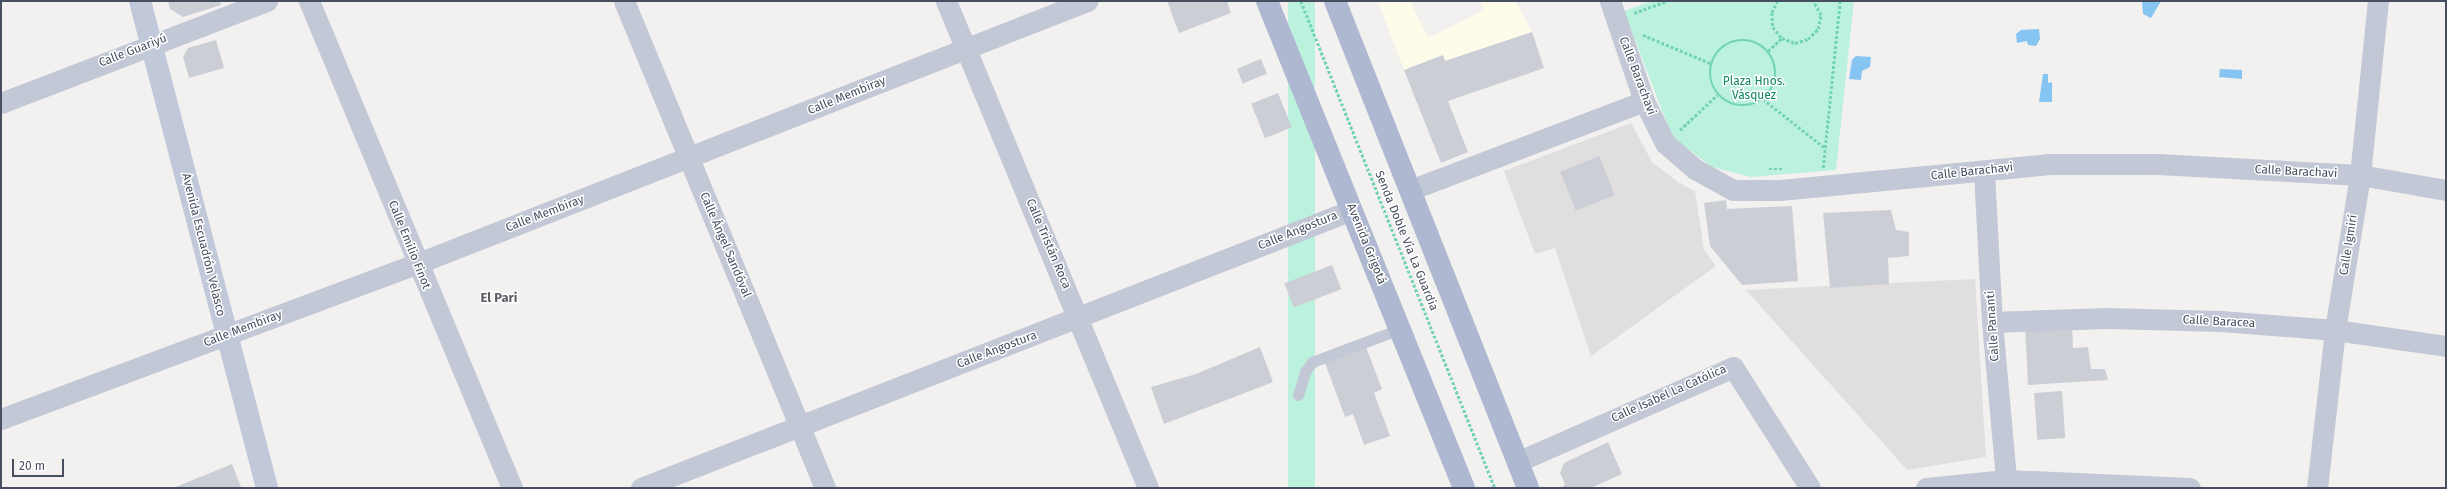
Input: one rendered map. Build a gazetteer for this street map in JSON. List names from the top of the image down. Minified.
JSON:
{"streets":{"main road":["Avenida Grigotá"],"street":["Calle Guariyú","Calle Barachavi","Calle Membiray","Calle Angostura","Calle Tristán Roca","Avenida Escuadrón Velasco","Calle Emilio Finot","Calle Ángel Sandóval","Calle Igmirí","Calle Baracea","Calle Pananti","Calle Isabel La Católica"],"path":["Senda Doble Vía La Guardia"]},"crossings":[["Calle Guariyú","Avenida Escuadrón Velasco"],["Calle Barachavi","Calle Igmirí"],["Calle Barachavi","Calle Pananti"],["Calle Membiray","Calle Tristán Roca"],["Calle Membiray","Avenida Escuadrón Velasco"],["Calle Membiray","Calle Emilio Finot"],["Calle Membiray","Calle Ángel Sandóval"],["Calle Angostura","Calle Tristán Roca"],["Calle Angostura","Avenida Grigotá"],["Calle Angostura","Calle Ángel Sandóval"],["Calle Igmirí","Calle Baracea"],["Calle Baracea","Calle Pananti"]],"districts":["El Pari"],"parks":["Plaza Hnos. Vásquez"],"scale_bar":"20 m"}
